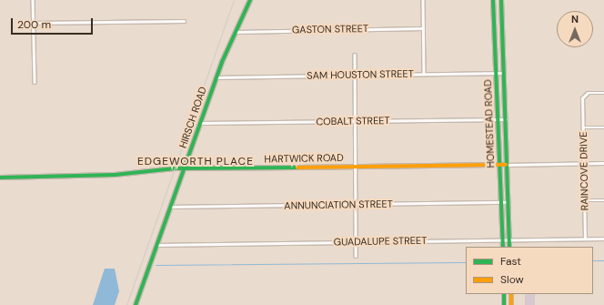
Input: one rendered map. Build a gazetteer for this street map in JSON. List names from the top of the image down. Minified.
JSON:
{"streets":{"main road":["HIRSCH ROAD","HOMESTEAD ROAD","HARTWICK ROAD"],"street":["GASTON STREET","SAM HOUSTON STREET","COBALT STREET","RAINCOVE DRIVE","ANNUNCIATION STREET","GUADALUPE STREET"]},"crossings":[["GASTON STREET","HIRSCH ROAD"],["SAM HOUSTON STREET","HIRSCH ROAD"],["SAM HOUSTON STREET","HOMESTEAD ROAD"],["HIRSCH ROAD","COBALT STREET"],["HIRSCH ROAD","HARTWICK ROAD"],["HIRSCH ROAD","ANNUNCIATION STREET"],["HIRSCH ROAD","GUADALUPE STREET"],["COBALT STREET","HOMESTEAD ROAD"],["HOMESTEAD ROAD","HARTWICK ROAD"],["HOMESTEAD ROAD","ANNUNCIATION STREET"],["HOMESTEAD ROAD","GUADALUPE STREET"],["RAINCOVE DRIVE","GUADALUPE STREET"]],"districts":["EDGEWORTH PLACE"],"legend":["Fast","Slow"],"scale_bar":"200 m","north":"top"}
